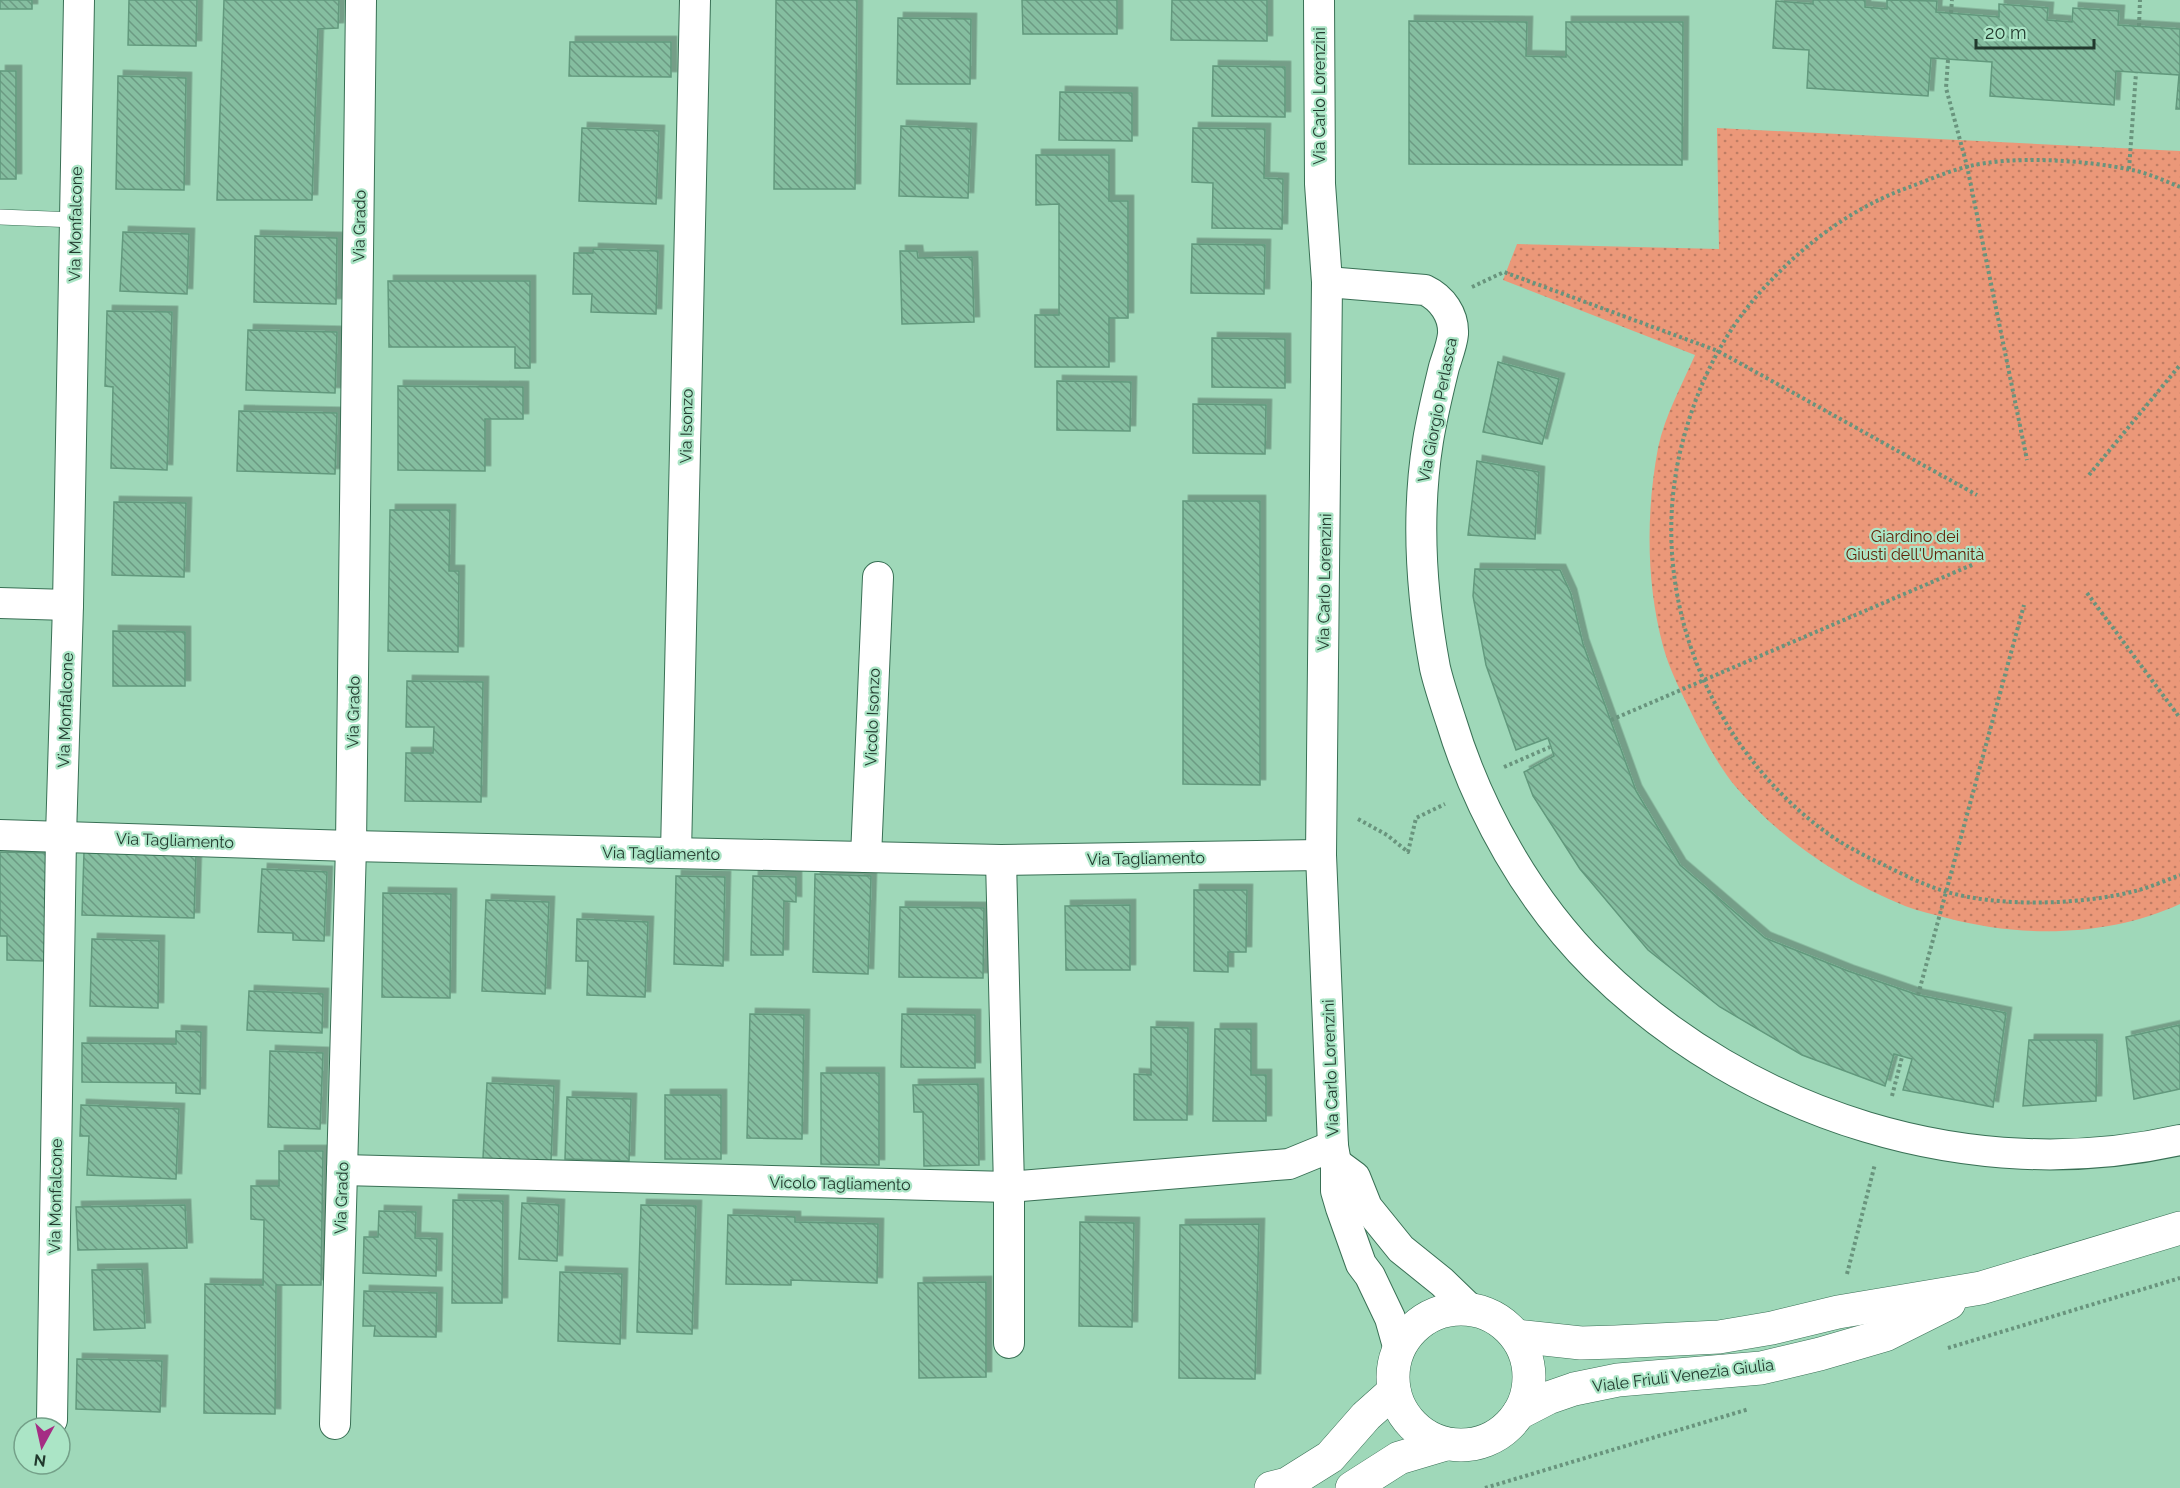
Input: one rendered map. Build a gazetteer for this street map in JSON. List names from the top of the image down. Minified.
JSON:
{"streets":{"street":["Via Carlo Lorenzini","Via Monfalcone","Via Grado","Via Giorgio Perlasca","Via Isonzo","Vicolo Isonzo","Via Tagliamento","Vicolo Tagliamento","Viale Friuli Venezia Giulia"]},"crossings":[["Via Carlo Lorenzini","Via Tagliamento"],["Via Carlo Lorenzini","Vicolo Tagliamento"],["Via Carlo Lorenzini","Viale Friuli Venezia Giulia"],["Via Monfalcone","Via Tagliamento"],["Via Grado","Via Tagliamento"],["Via Grado","Vicolo Tagliamento"],["Via Isonzo","Via Tagliamento"],["Vicolo Isonzo","Via Tagliamento"]],"parks":["Giardino dei Giusti dell'Umanità"],"scale_bar":"20 m","north":"bottom"}
